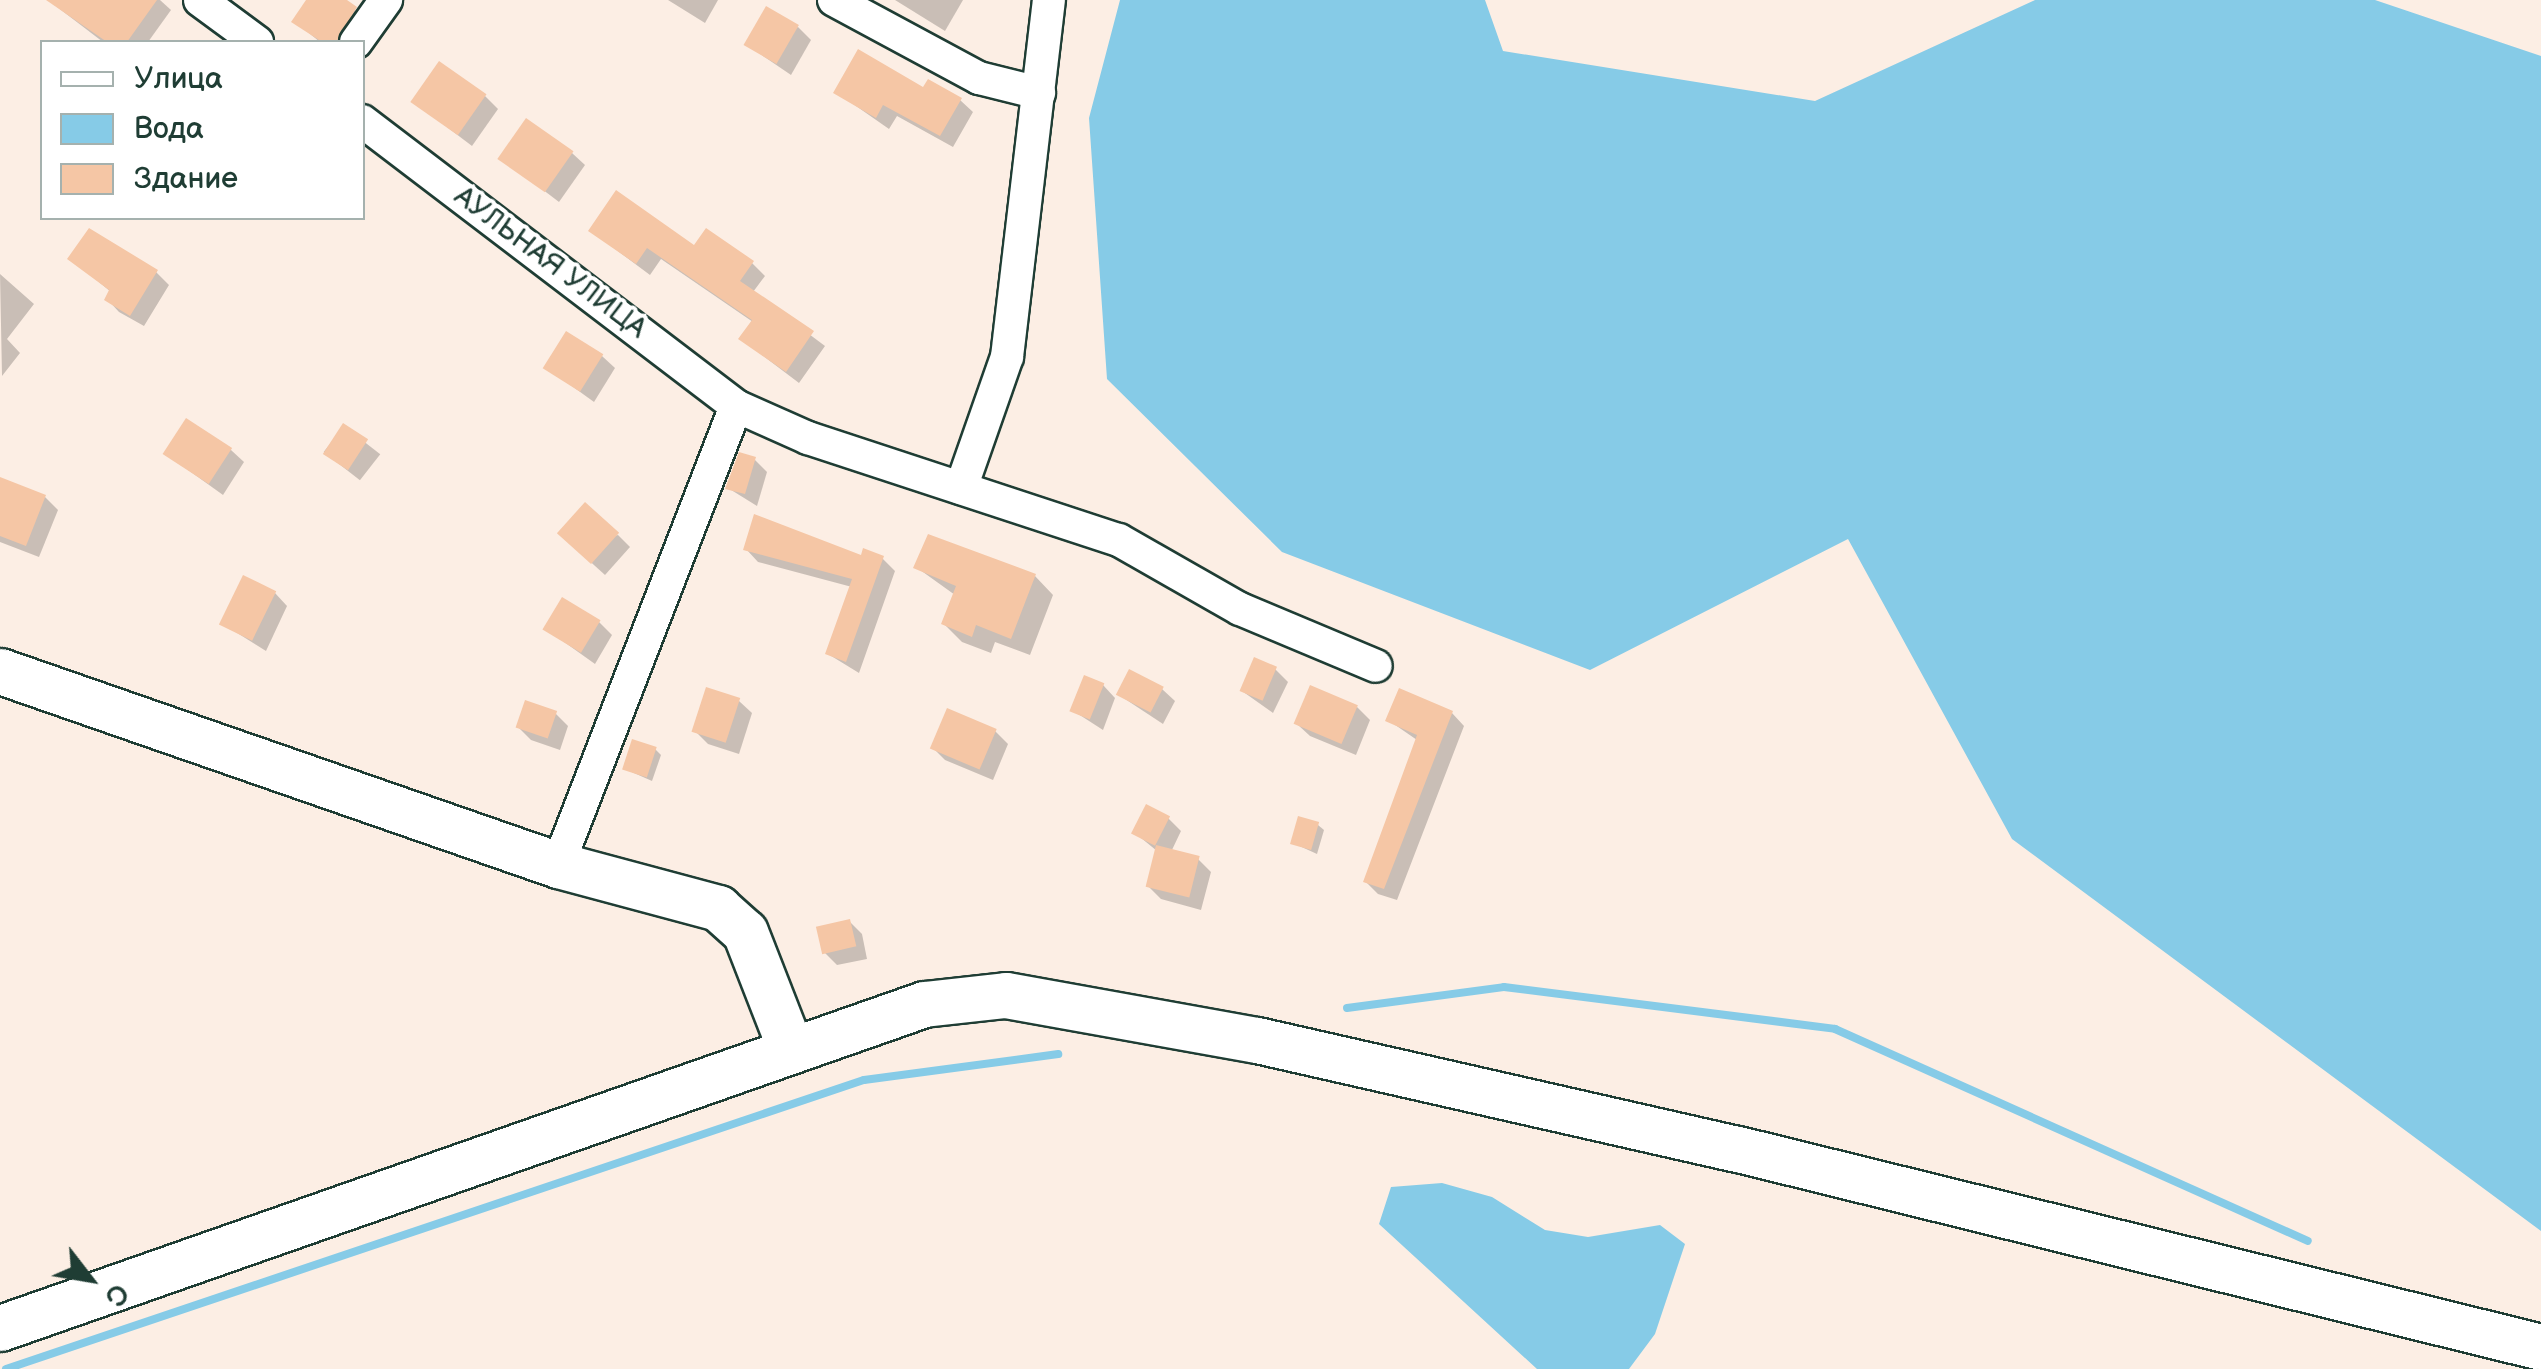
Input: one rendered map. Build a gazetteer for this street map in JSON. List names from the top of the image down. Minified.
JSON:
{"streets":{"street":["АУЛЬНАЯ УЛИЦА"]},"legend":["Улица","Вода","Здание"],"north":"bottom right"}
